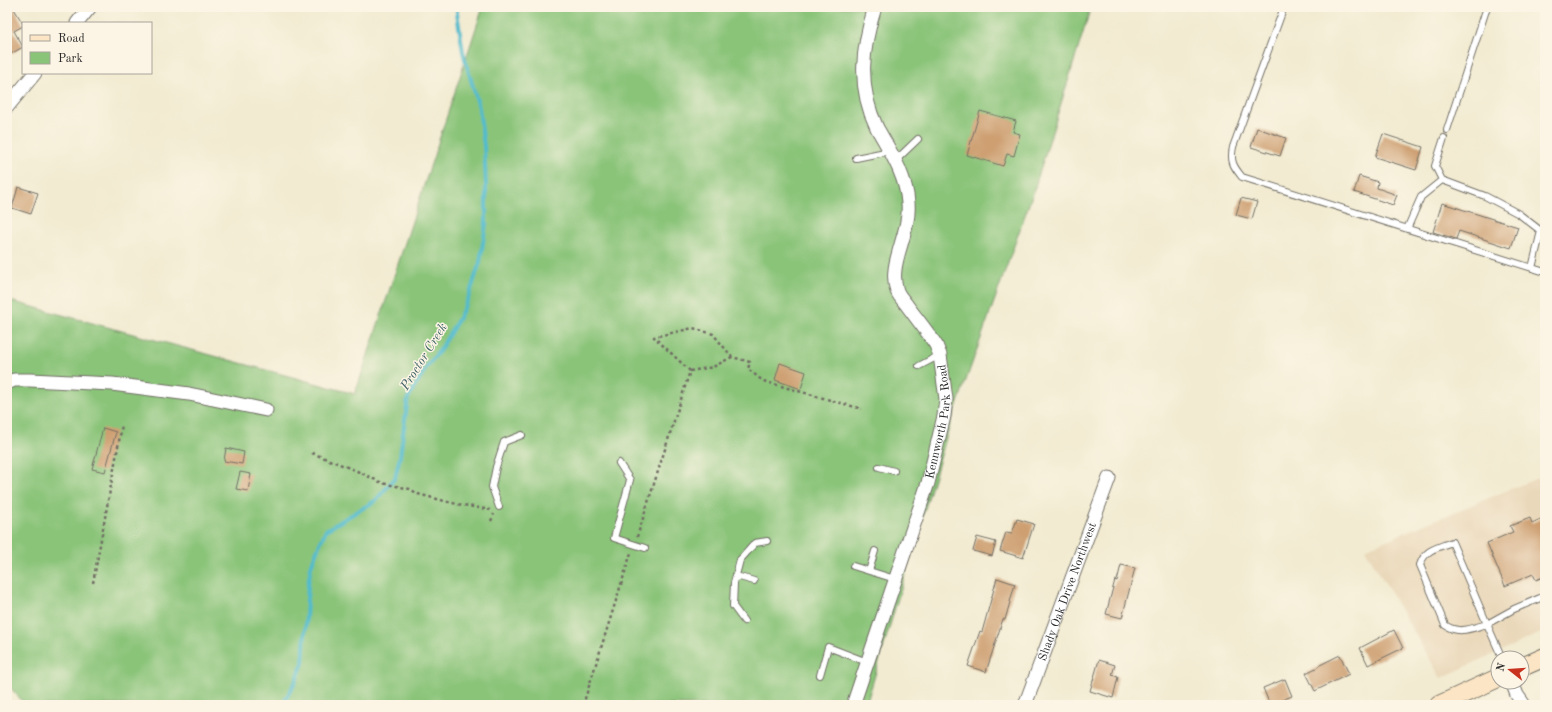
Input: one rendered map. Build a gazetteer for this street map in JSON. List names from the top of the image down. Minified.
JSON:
{"streets":{"street":["Kennworth Park Road","Shady Oak Drive Northwest"]},"water":["Proctor Creek"],"legend":["Road","Park"],"north":"left"}
